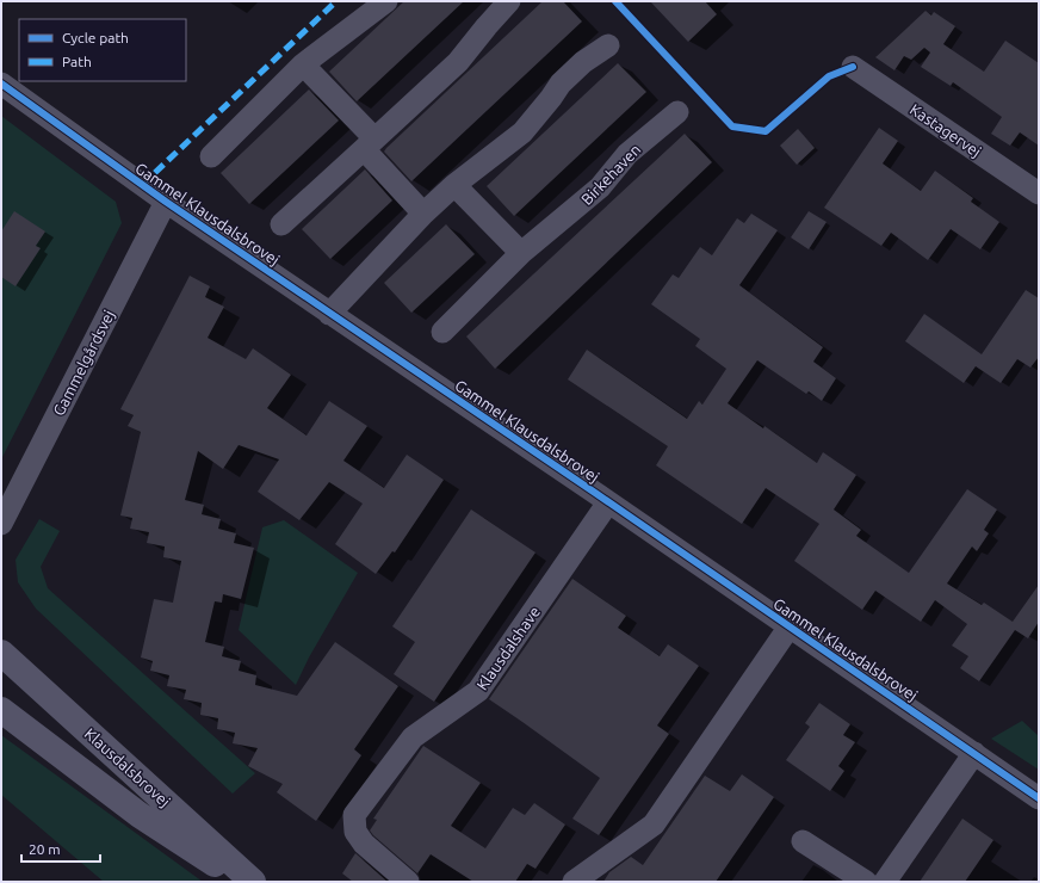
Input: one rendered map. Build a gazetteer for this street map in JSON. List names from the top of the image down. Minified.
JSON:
{"streets":{"street":["Kastagervej","Birkehaven","Gammel Klausdalsbrovej","Gammelgårdsvej","Klausdalshave","Klausdalsbrovej"]},"crossings":[["Gammel Klausdalsbrovej","Gammelgårdsvej"],["Gammel Klausdalsbrovej","Klausdalshave"]],"legend":["Cycle path","Path"],"scale_bar":"20 m"}
